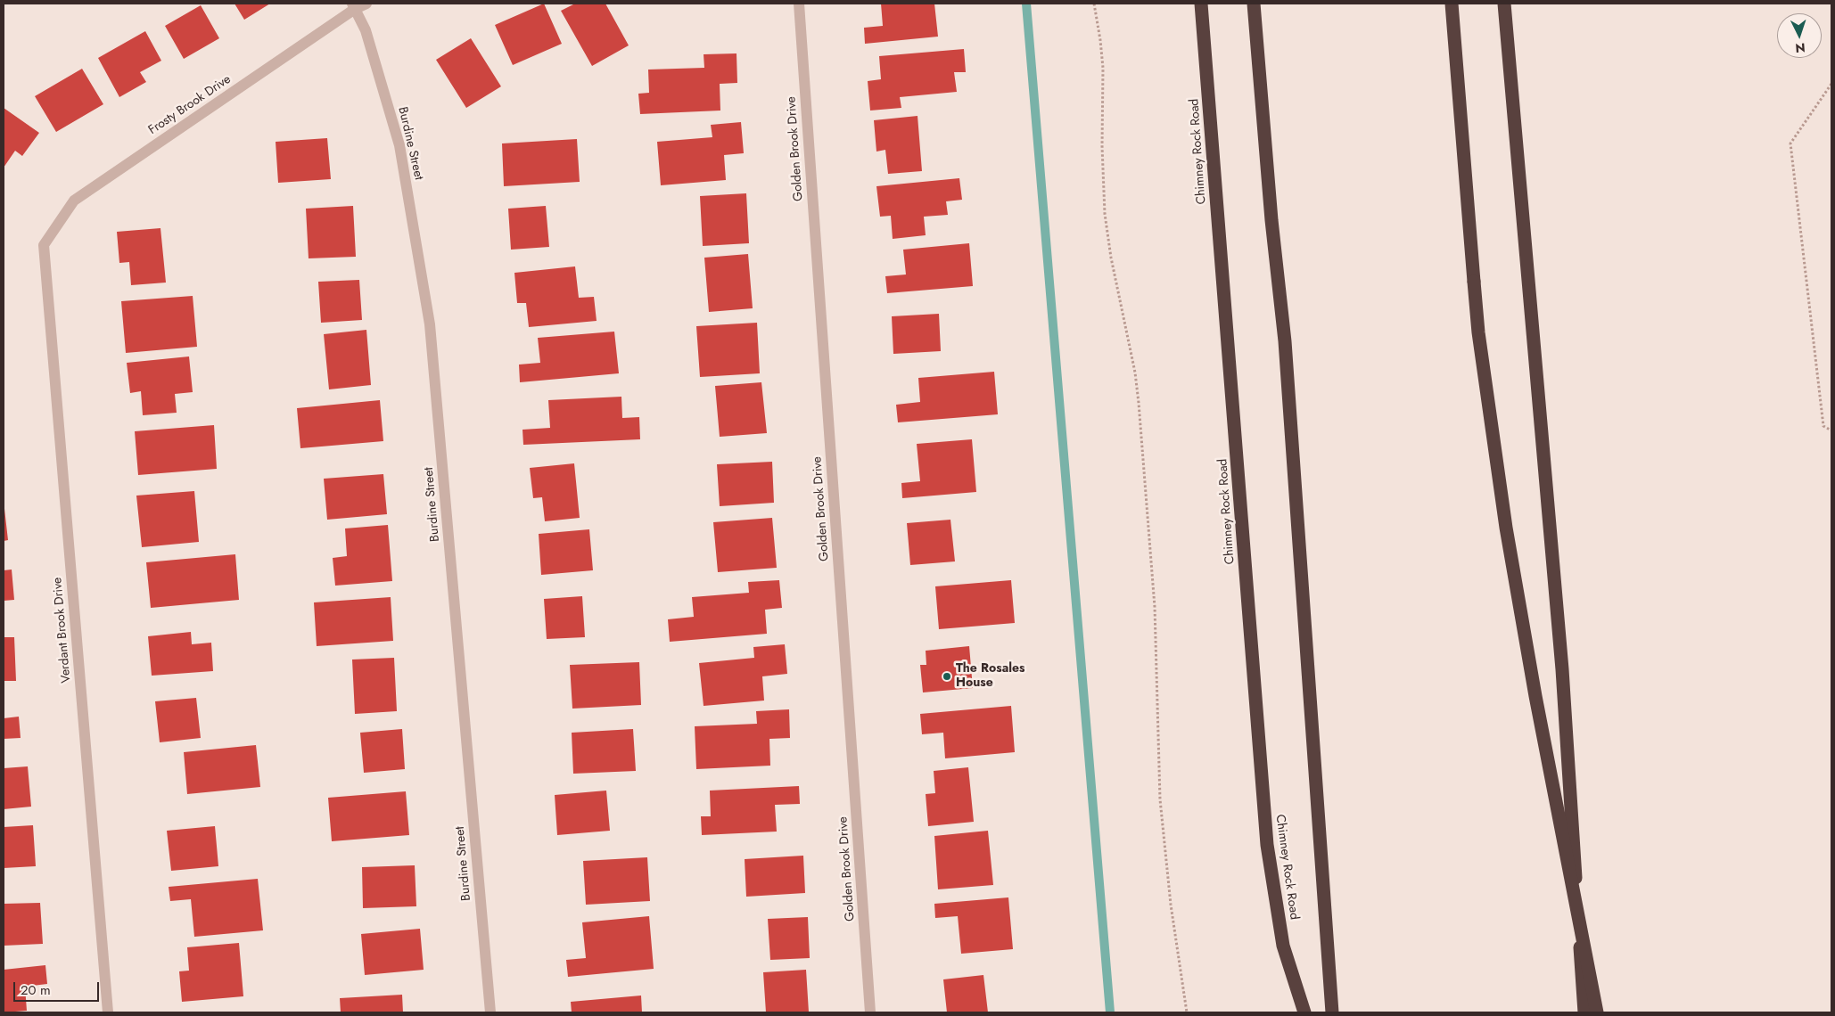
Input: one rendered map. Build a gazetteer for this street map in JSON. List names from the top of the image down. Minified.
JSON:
{"streets":{"highway":["Chimney Rock Road"],"street":["Frosty Brook Drive","Burdine Street","Golden Brook Drive","Verdant Brook Drive"]},"crossings":[["Frosty Brook Drive","Burdine Street"],["Frosty Brook Drive","Verdant Brook Drive"]],"places":["The Rosales House"],"scale_bar":"20 m","north":"bottom"}
